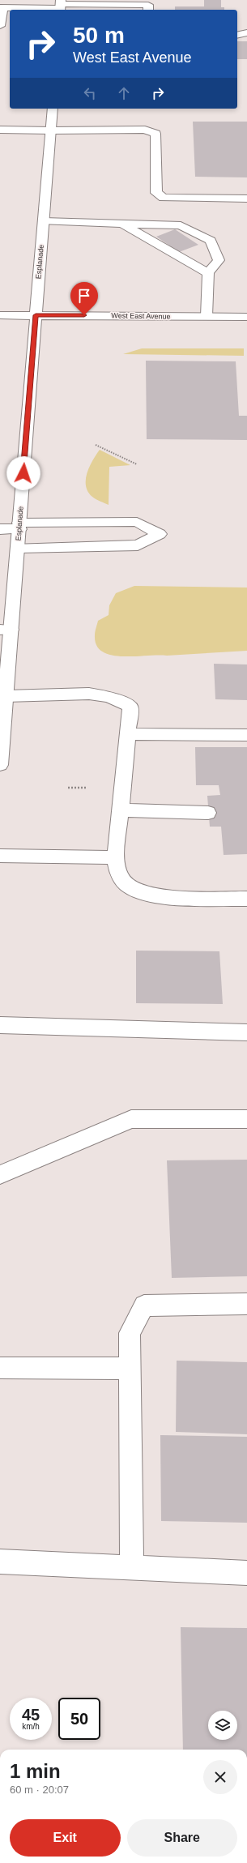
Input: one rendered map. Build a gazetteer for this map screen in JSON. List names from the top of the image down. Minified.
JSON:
{"streets":{"main road":["Esplanade","West East Avenue"]},"crossings":[["Esplanade","West East Avenue"]],"page":{"turn":["50 m","West East Avenue"],"speed":"45 km/h","limit":"50","heading":["1 min","60 m · 20:07"],"buttons":["Exit","Share"]}}
